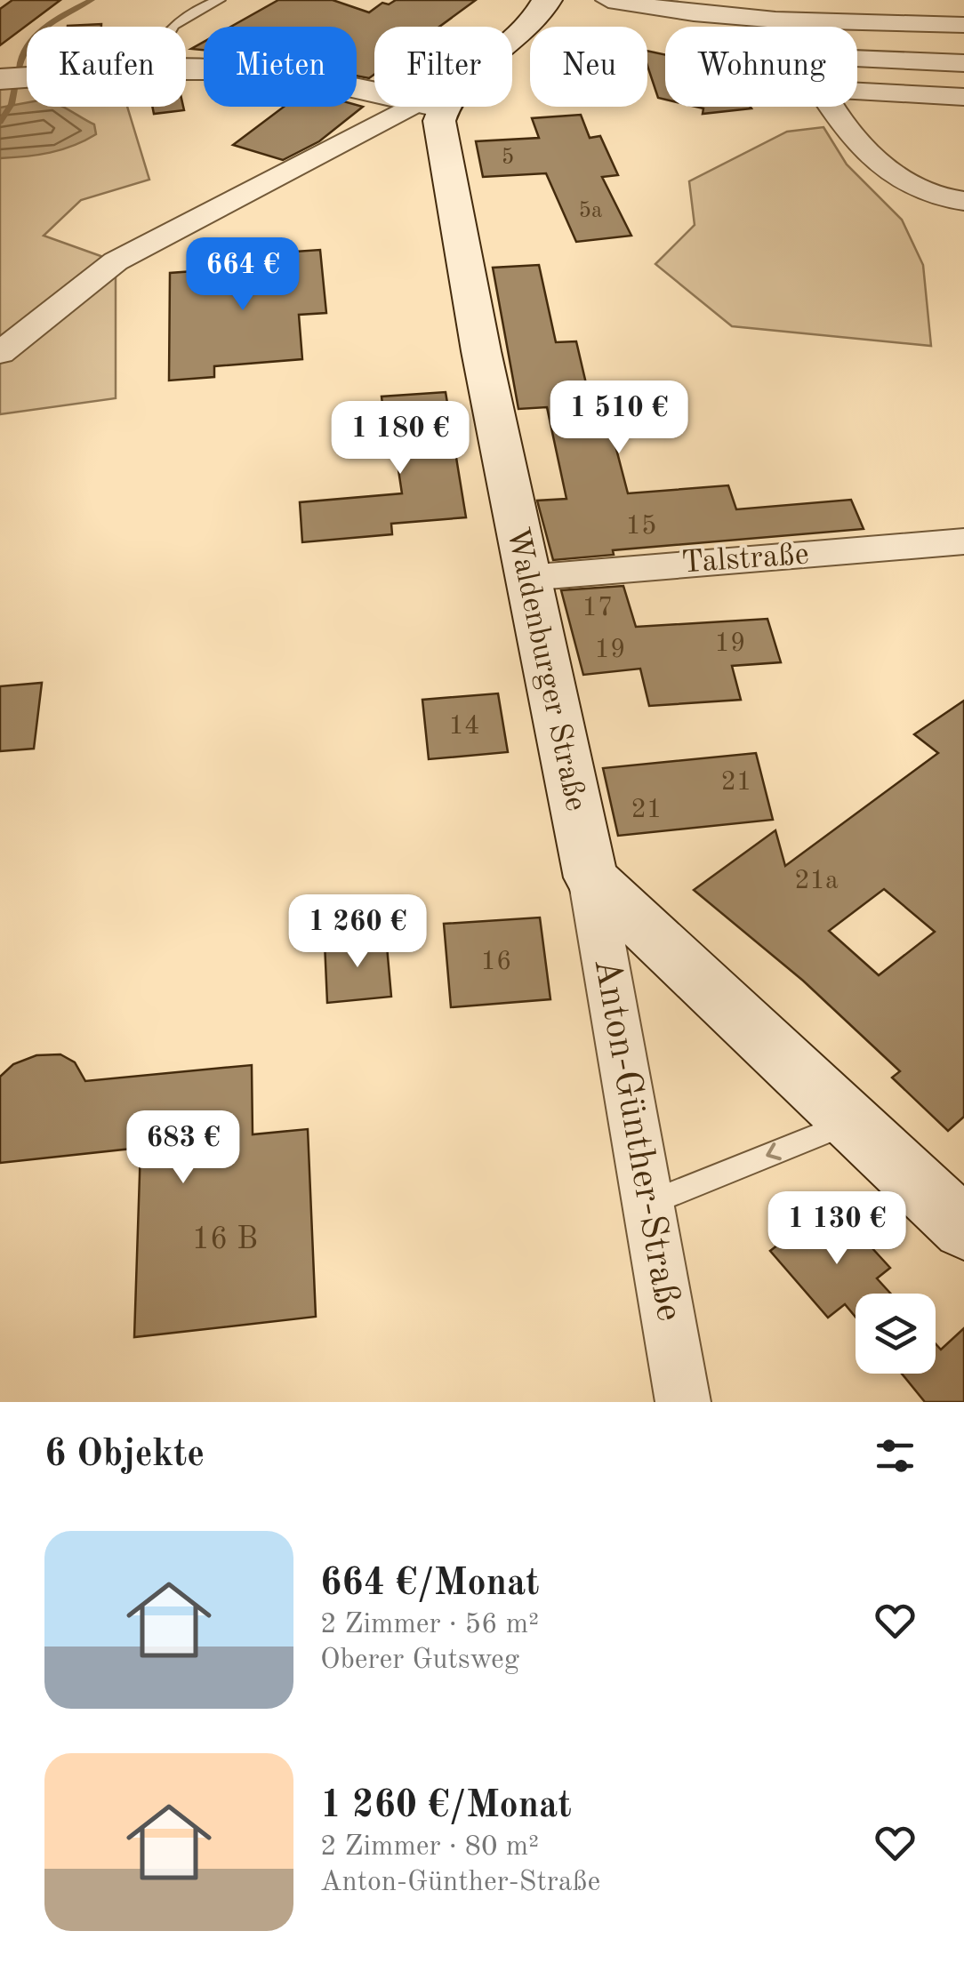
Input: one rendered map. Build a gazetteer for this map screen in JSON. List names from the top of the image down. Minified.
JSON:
{"streets":{"main road":["Waldenburger Straße"],"street":["Talstraße","Anton-Günther-Straße"]},"crossings":[["Talstraße","Waldenburger Straße"],["Waldenburger Straße","Anton-Günther-Straße"]],"house_numbers":["5","5a","15","17","19","19","14","21","21","21a","16","16 B"],"page":{"chip":["Kaufen","Mieten","Filter","Neu","Wohnung"],"price":["664 €","1 510 €","1 180 €","1 260 €","683 €","1 130 €"],"heading":"6 Objekte","list":[{"name":"664 €/Monat","note":"2 Zimmer · 56 m² · Oberer Gutsweg"},{"name":"1 260 €/Monat","note":"2 Zimmer · 80 m² · Anton-Günther-Straße"}]}}
